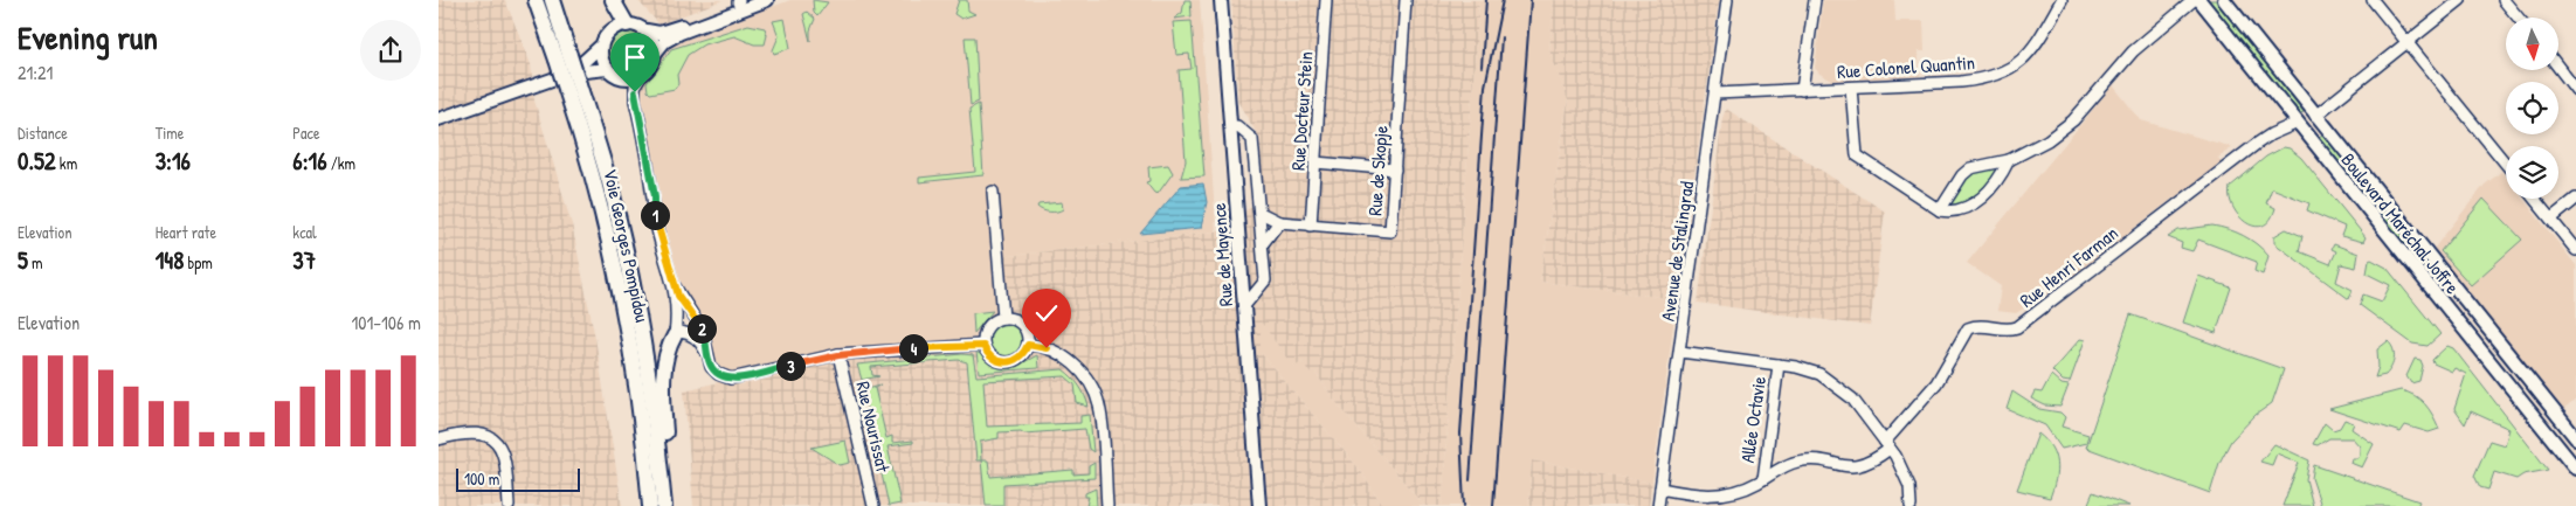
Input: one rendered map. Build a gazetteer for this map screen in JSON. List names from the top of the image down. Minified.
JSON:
{"streets":{"highway":["Voie Georges Pompidou"],"main road":["Boulevard Maréchal Joffre","Rue de Mayence"],"street":["Rue Colonel Quantin","Rue Docteur Stein","Rue de Skopje","Avenue de Stalingrad","Rue Henri Farman","Allée Octavie","Rue Nourissat"]},"crossings":[["Rue Colonel Quantin","Avenue de Stalingrad"],["Rue Docteur Stein","Rue de Skopje"],["Boulevard Maréchal Joffre","Rue Henri Farman"]],"scale_bar":"100 m","north":"bottom","page":{"heading":["Evening run","21:21"],"stats":[["Distance","0.52 km"],["Time","3:16"],["Pace","6:16 /km"],["Elevation","5 m"],["Heart rate","148 bpm"],["kcal","37"]],"pins":["1","2","4","3"],"chart":["Elevation","101–106 m"],"scale":"100 m"}}
